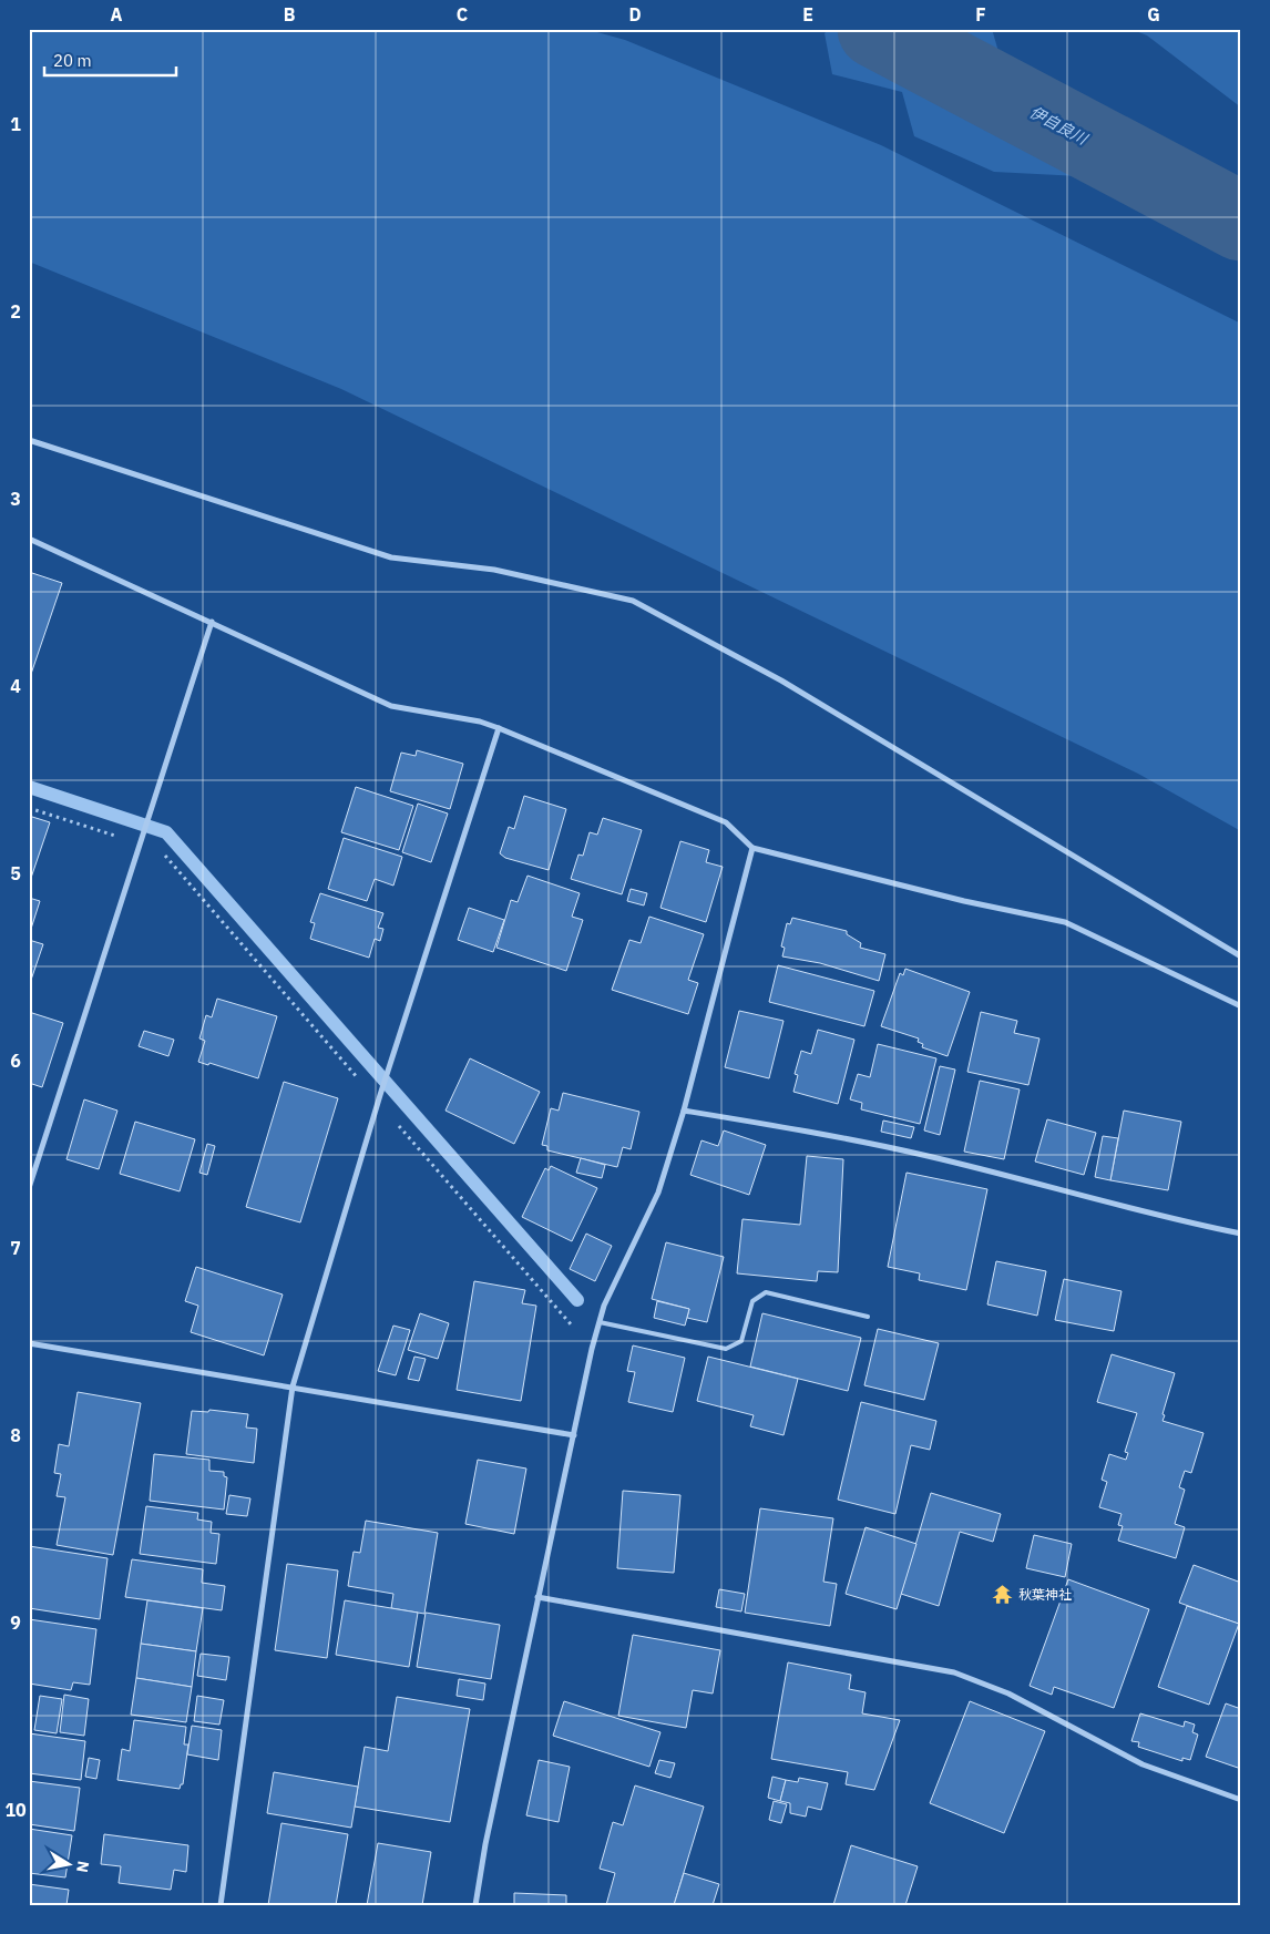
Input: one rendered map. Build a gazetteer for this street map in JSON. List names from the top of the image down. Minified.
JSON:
{"water":["伊自良川"],"places":{"temple":["秋葉神社"]},"scale_bar":"20 m","north":"right","grid":{"columns":["A","B","C","D","E","F","G"],"rows":["1","2","3","4","5","6","7","8","9","10"]}}
